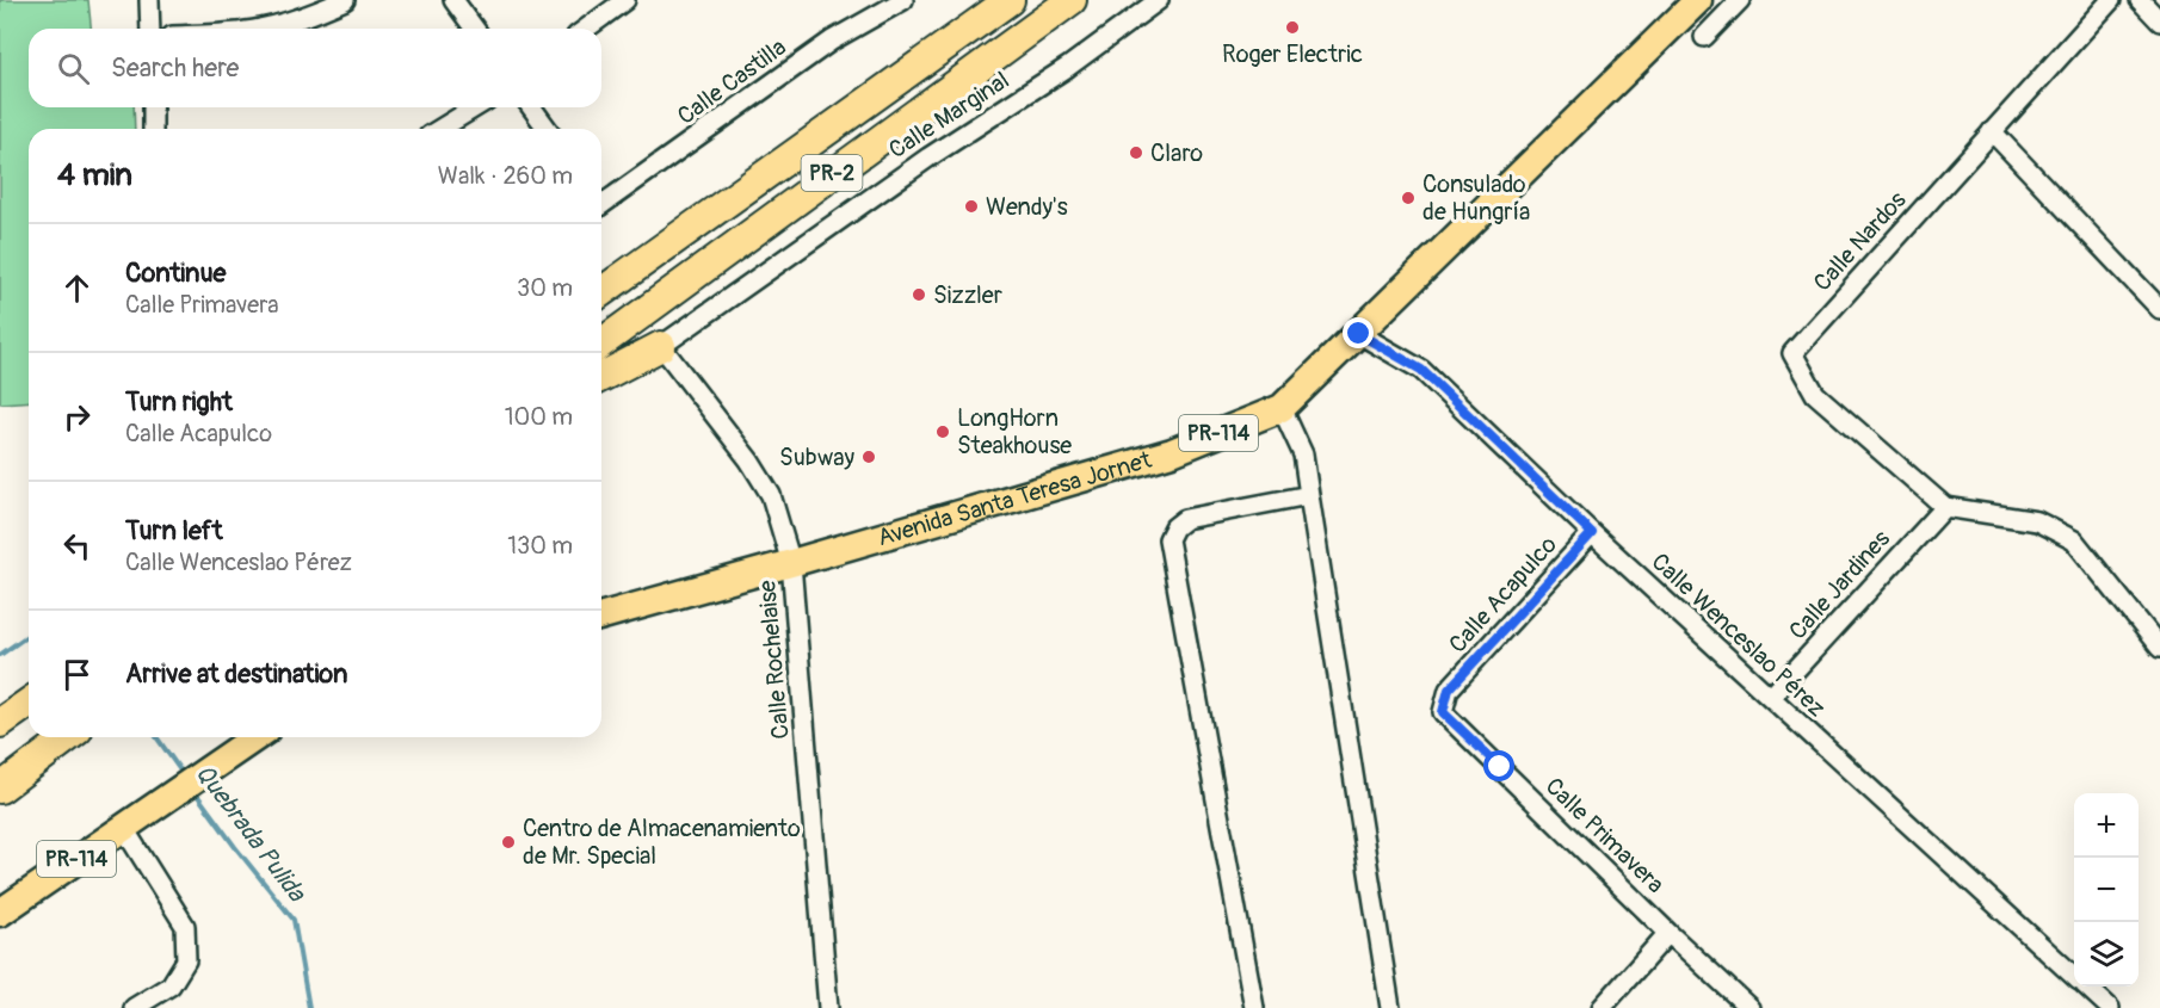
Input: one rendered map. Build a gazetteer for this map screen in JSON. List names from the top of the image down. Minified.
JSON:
{"streets":{"highway":["PR-2"],"main road":["PR-114","Avenida Santa Teresa Jornet"],"street":["Calle Castilla","Calle Marginal","Calle Nardos","Calle Jardines","Calle Acapulco","Calle Wenceslao Pérez","Calle Rochelaise","Calle Primavera"]},"crossings":[["Calle Marginal","Calle Rochelaise"],["Calle Nardos","Calle Jardines"],["Avenida Santa Teresa Jornet","Calle Wenceslao Pérez"],["Avenida Santa Teresa Jornet","Calle Rochelaise"],["Calle Jardines","Calle Wenceslao Pérez"],["Calle Acapulco","Calle Wenceslao Pérez"],["Calle Acapulco","Calle Primavera"]],"water":["Quebrada Pulida"],"places":["Roger Electric","Claro","Consulado de Hungría","Wendy's","Sizzler","LongHorn Steakhouse","Subway","Centro de Almacenamiento de Mr. Special"],"page":{"search":"Search here","heading":["4 min","Walk · 260 m"],"list":[["Continue","Calle Primavera","30 m"],["Turn right","Calle Acapulco","100 m"],["Turn left","Calle Wenceslao Pérez","130 m"],"Arrive at destination"],"map_buttons":["+","−"]}}
